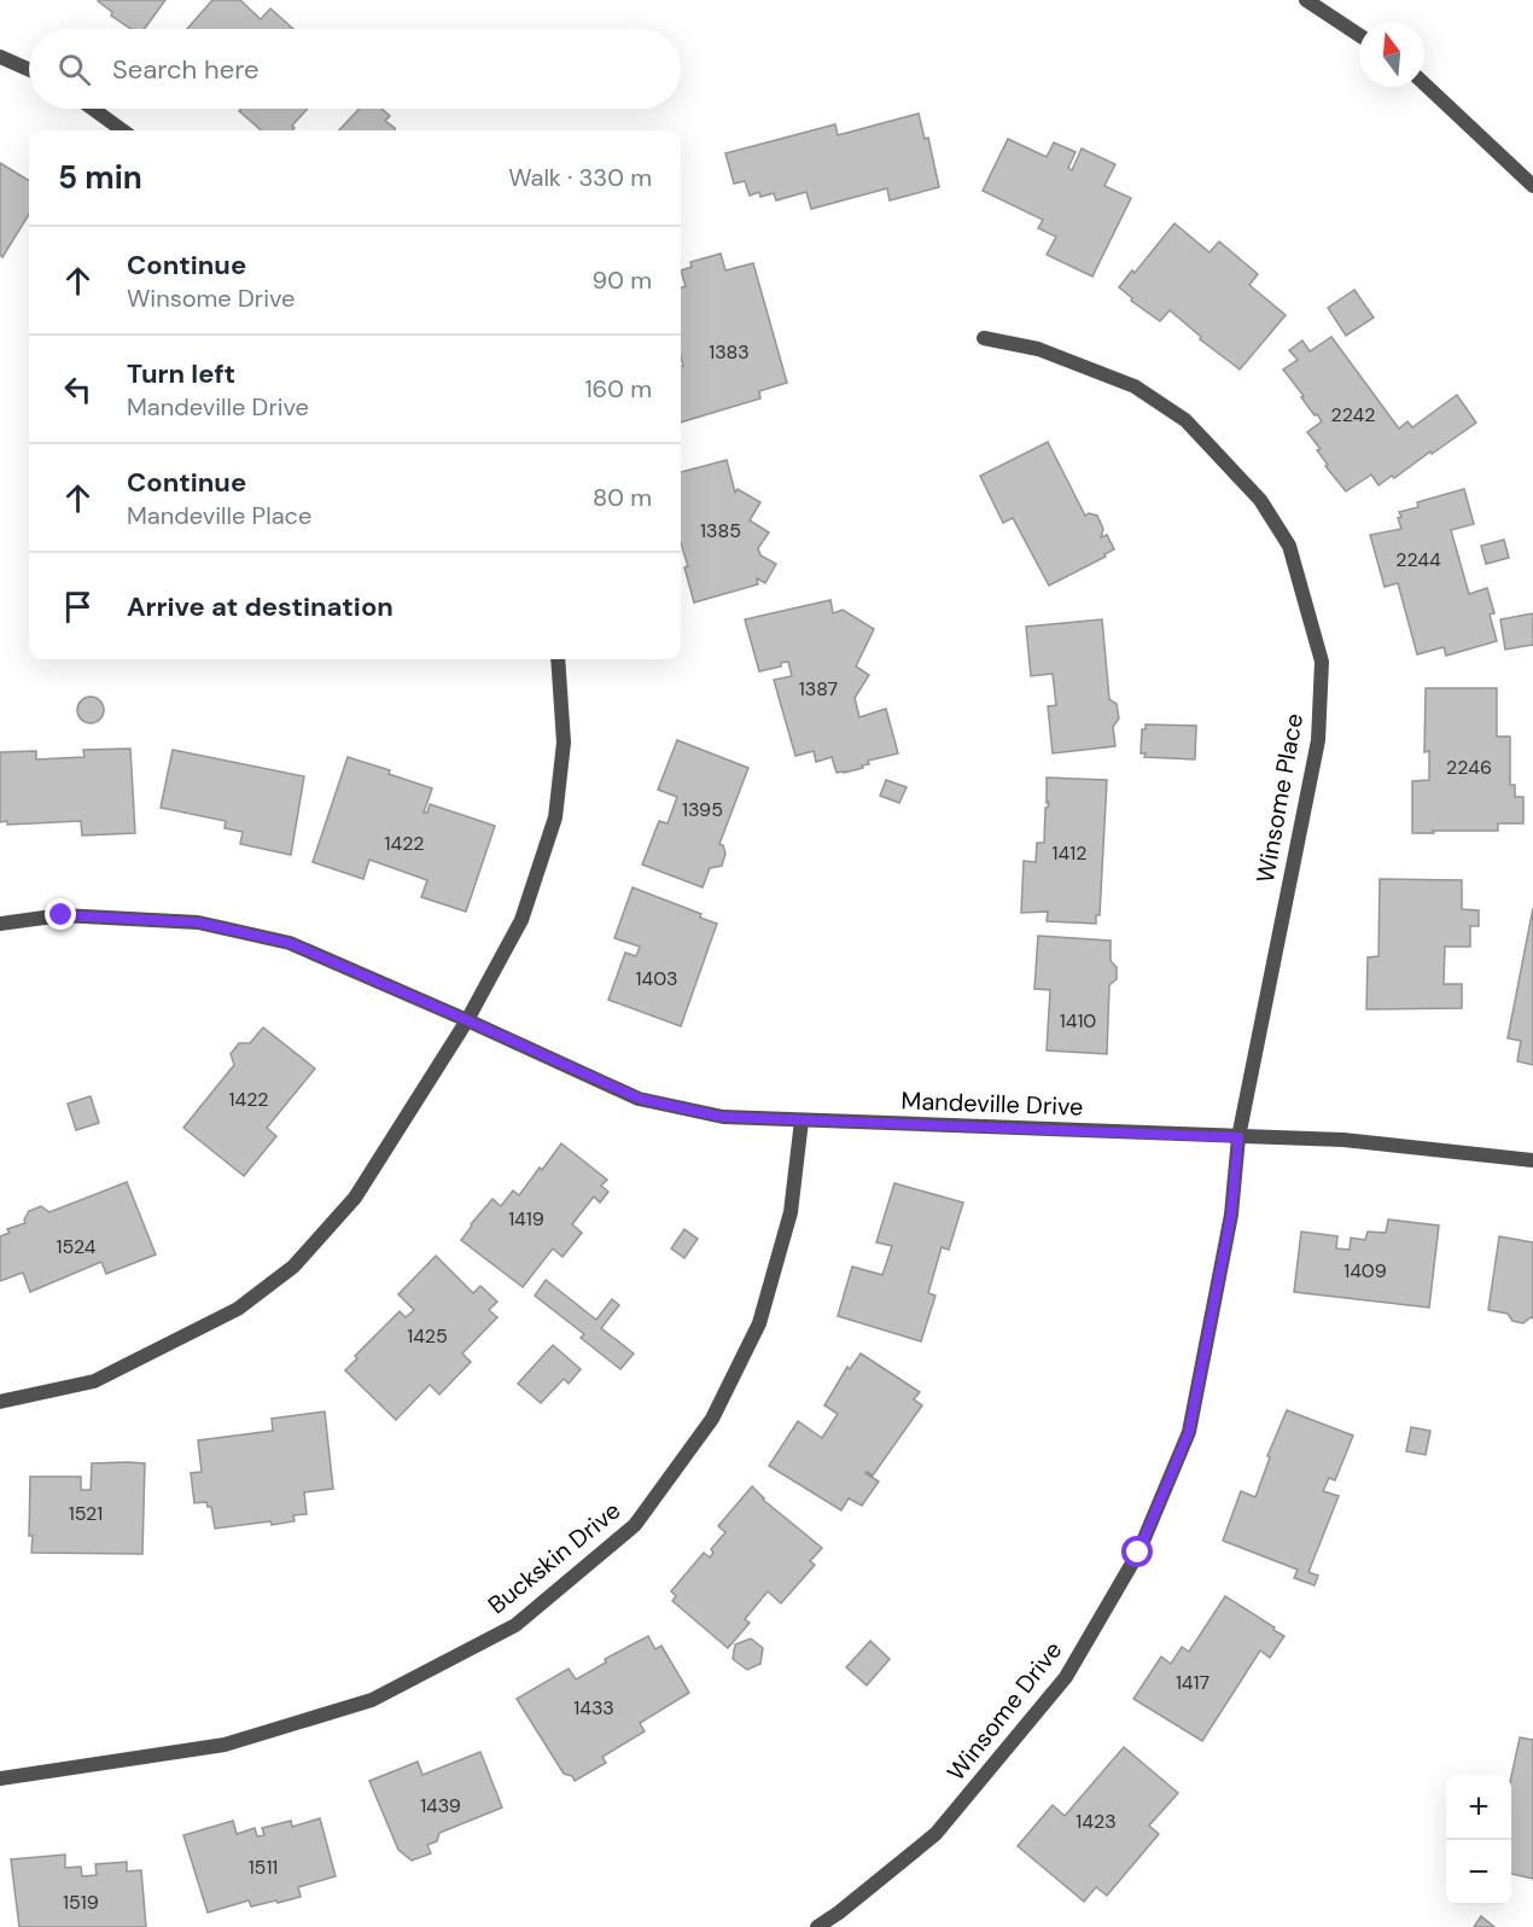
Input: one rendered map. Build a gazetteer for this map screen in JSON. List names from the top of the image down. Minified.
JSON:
{"streets":{"street":["Winsome Place","Mandeville Drive","Buckskin Drive","Winsome Drive"]},"crossings":[["Winsome Place","Mandeville Drive"],["Winsome Place","Winsome Drive"],["Mandeville Drive","Buckskin Drive"],["Mandeville Drive","Winsome Drive"]],"house_numbers":["1383","2242","1385","2244","1387","2246","1395","1422","1412","1403","1410","1422","1419","1524","1409","1425","1521","1417","1433","1439","1423","1511","1519"],"north":"top","page":{"search":"Search here","heading":["5 min","Walk · 330 m"],"list":[["Continue","Winsome Drive","90 m"],["Turn left","Mandeville Drive","160 m"],["Continue","Mandeville Place","80 m"],"Arrive at destination"],"map_buttons":["+","−"]}}
